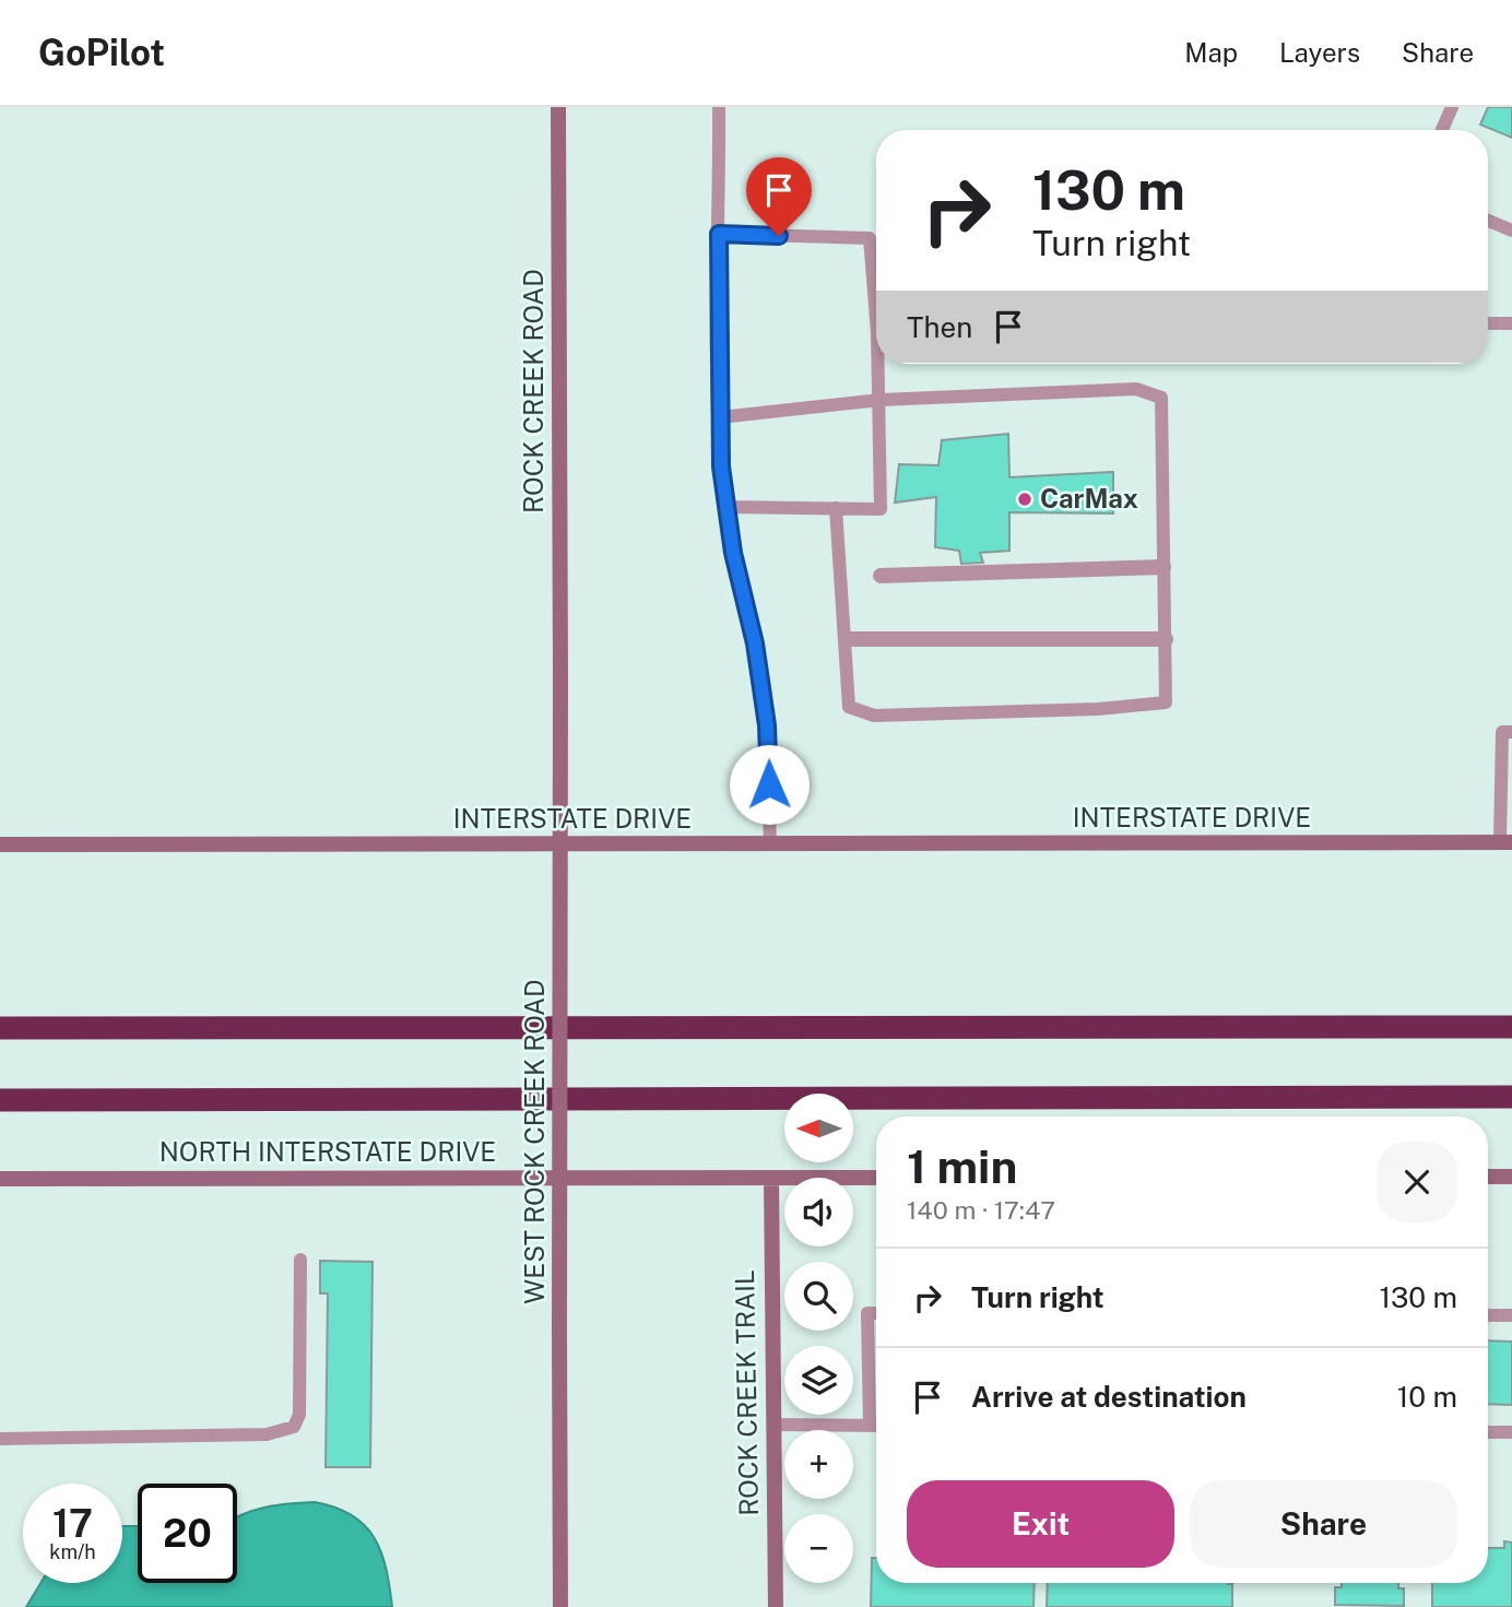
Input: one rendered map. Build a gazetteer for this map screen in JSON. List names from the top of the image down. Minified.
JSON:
{"streets":{"street":["ROCK CREEK ROAD","INTERSTATE DRIVE","WEST ROCK CREEK ROAD","NORTH INTERSTATE DRIVE","ROCK CREEK TRAIL"]},"crossings":[["ROCK CREEK ROAD","WEST ROCK CREEK ROAD"],["NORTH INTERSTATE DRIVE","ROCK CREEK TRAIL"]],"places":["CarMax"],"north":"left","page":{"header":"GoPilot","nav":["Map","Layers","Share"],"turn":["130 m","Turn right"],"then":"Then","map_buttons":["+","−"],"heading":["1 min","140 m · 17:47"],"list":[{"name":"Turn right","value":"130 m"},{"name":"Arrive at destination","value":"10 m"}],"buttons":["Exit","Share"],"speed":"17 km/h","limit":"20"}}
